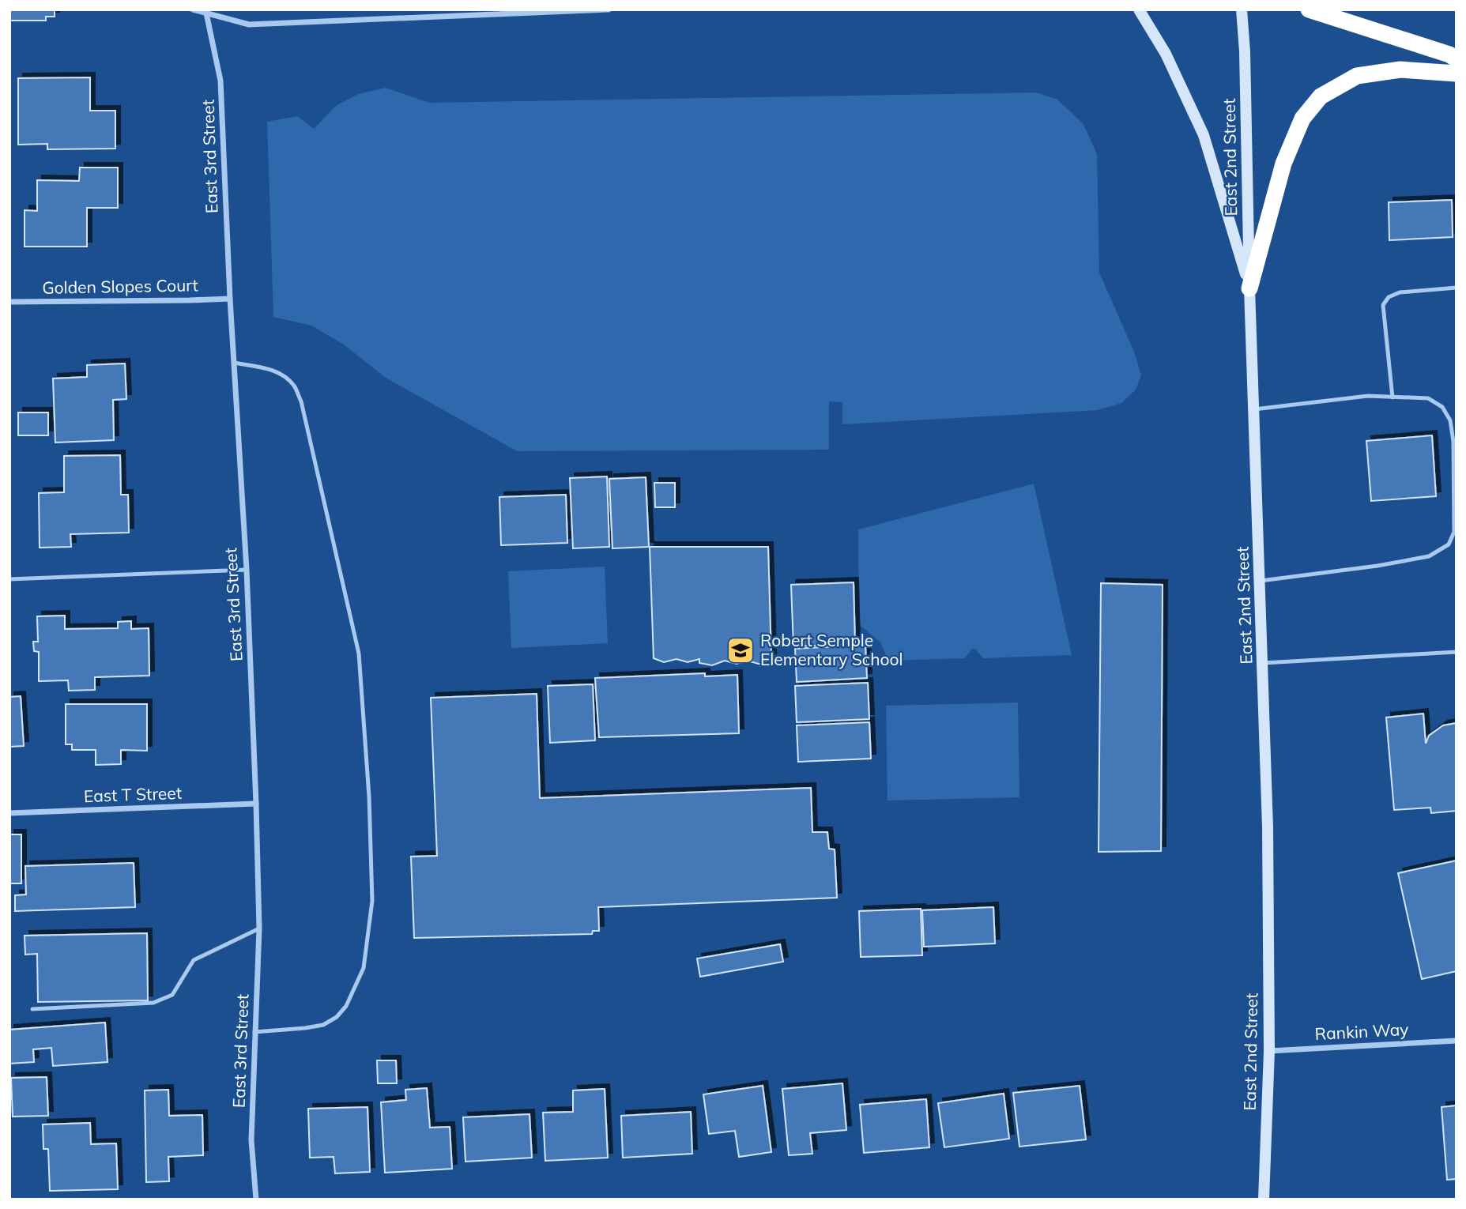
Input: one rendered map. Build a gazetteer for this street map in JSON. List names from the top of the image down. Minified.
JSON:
{"streets":{"main road":["East 2nd Street"],"street":["East 3rd Street","Golden Slopes Court","East T Street","Rankin Way"]},"crossings":[["East 3rd Street","Golden Slopes Court"],["East 3rd Street","East T Street"],["East 2nd Street","Rankin Way"]],"places":{"school or university":["Robert Semple Elementary School"]}}
